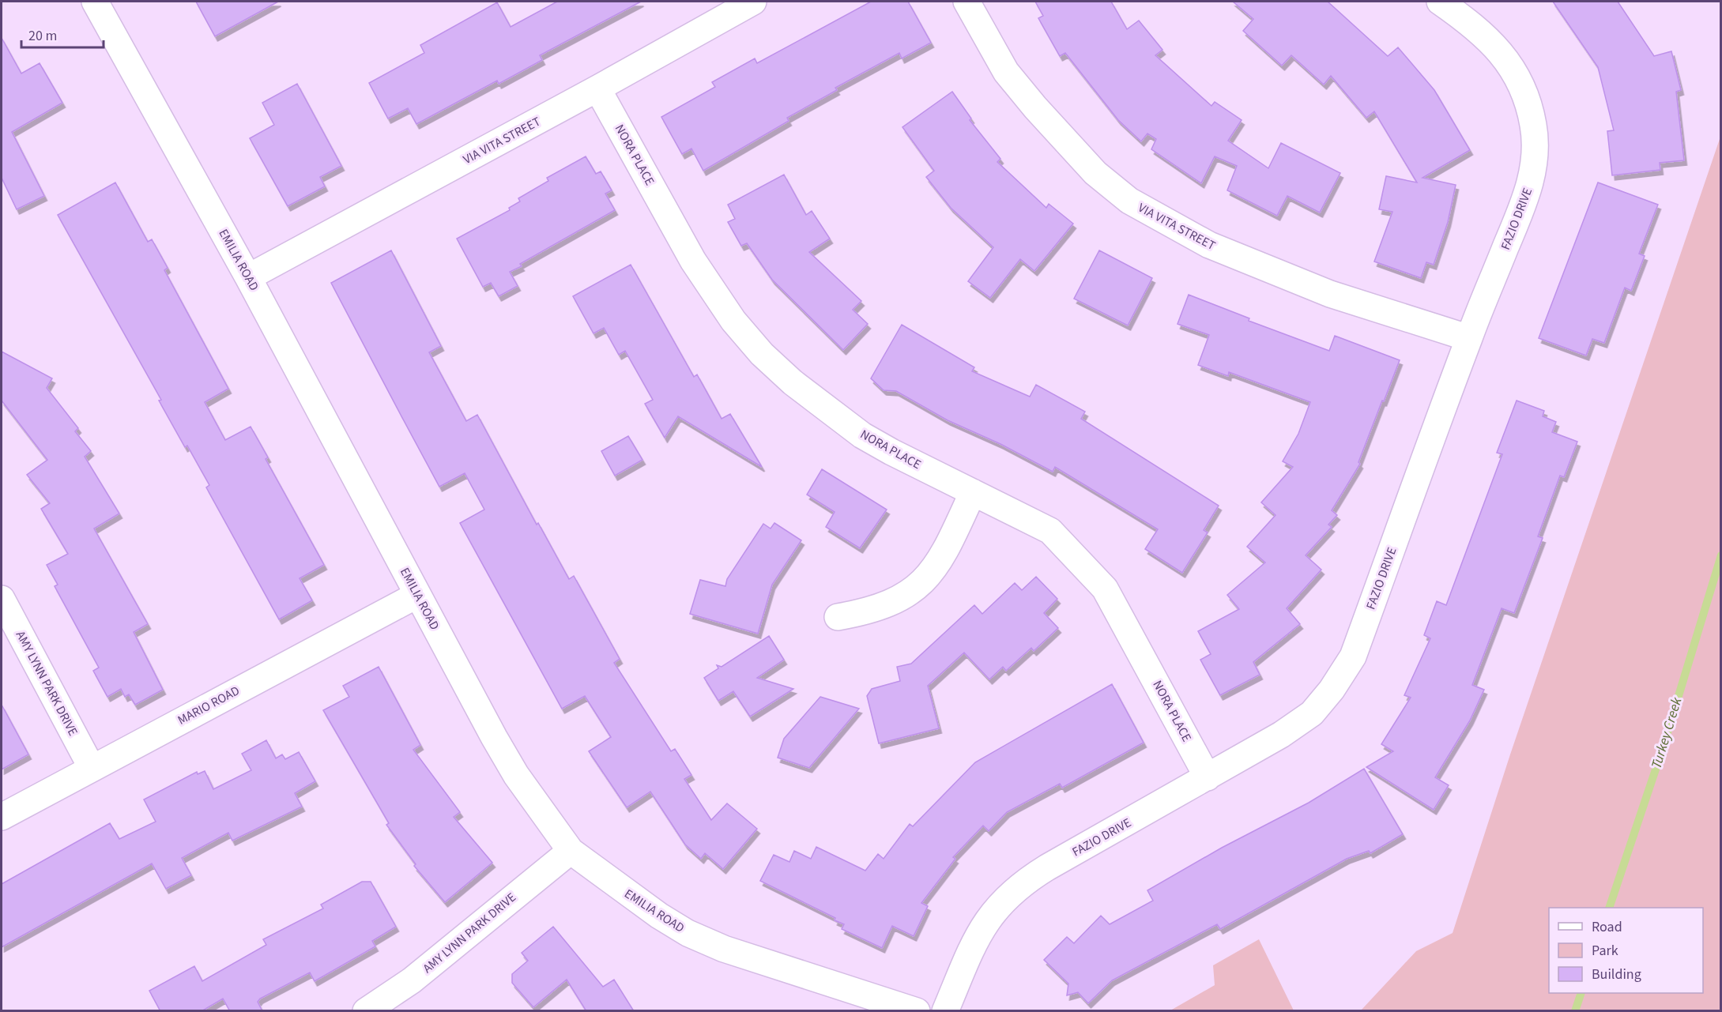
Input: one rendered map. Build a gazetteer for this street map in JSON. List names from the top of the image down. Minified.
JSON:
{"streets":{"street":["VIA VITA STREET","NORA PLACE","FAZIO DRIVE","EMILIA ROAD","AMY LYNN PARK DRIVE","MARIO ROAD"]},"crossings":[["VIA VITA STREET","NORA PLACE"],["VIA VITA STREET","FAZIO DRIVE"],["VIA VITA STREET","EMILIA ROAD"],["NORA PLACE","FAZIO DRIVE"],["EMILIA ROAD","AMY LYNN PARK DRIVE"],["EMILIA ROAD","MARIO ROAD"],["AMY LYNN PARK DRIVE","MARIO ROAD"]],"water":["Turkey Creek"],"legend":["Road","Park","Building"],"scale_bar":"20 m"}
